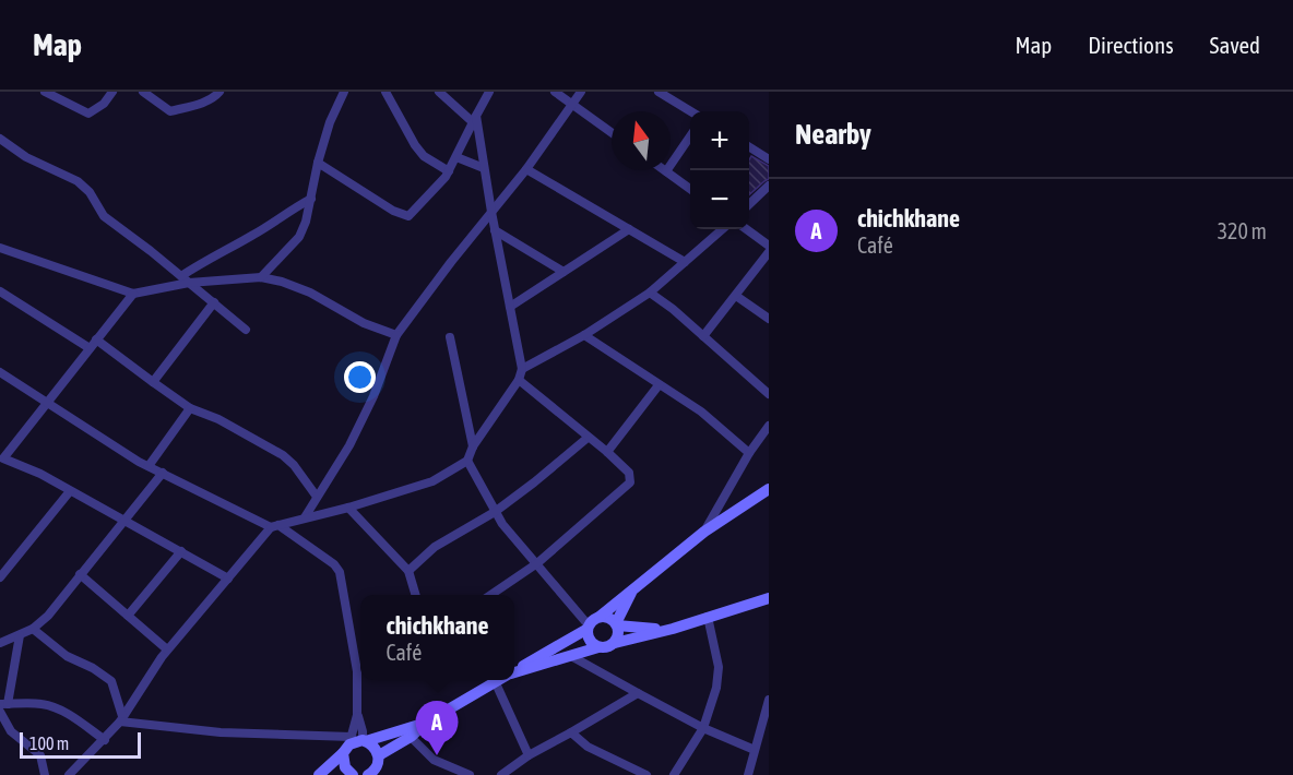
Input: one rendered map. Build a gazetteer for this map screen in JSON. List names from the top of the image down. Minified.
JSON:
{"scale_bar":"100 m","north":"top","page":{"header":"Map","nav":["Map","Directions","Saved"],"heading":"Nearby","map_buttons":["+","−"],"list":[{"mark":"A","name":"chichkhane","note":"Café","value":"320 m"}],"popup":["chichkhane","Café"],"pins":"A","scale":"100 m"}}
